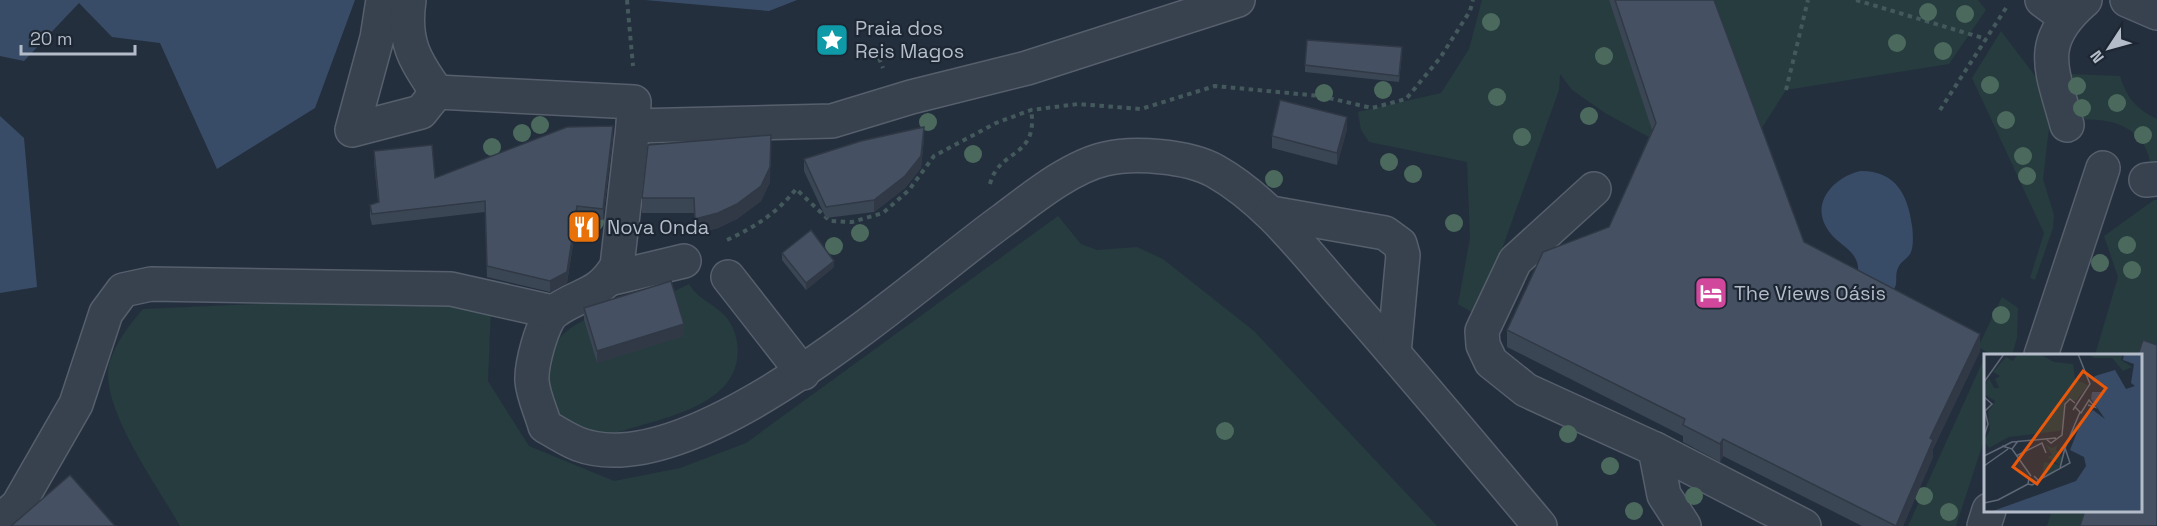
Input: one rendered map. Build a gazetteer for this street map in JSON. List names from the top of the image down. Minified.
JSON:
{"places":{"place":["Praia dos Reis Magos"],"restaurant":["Nova Onda"],"hotel":["The Views Oásis"]},"scale_bar":"20 m","north":"bottom left"}
